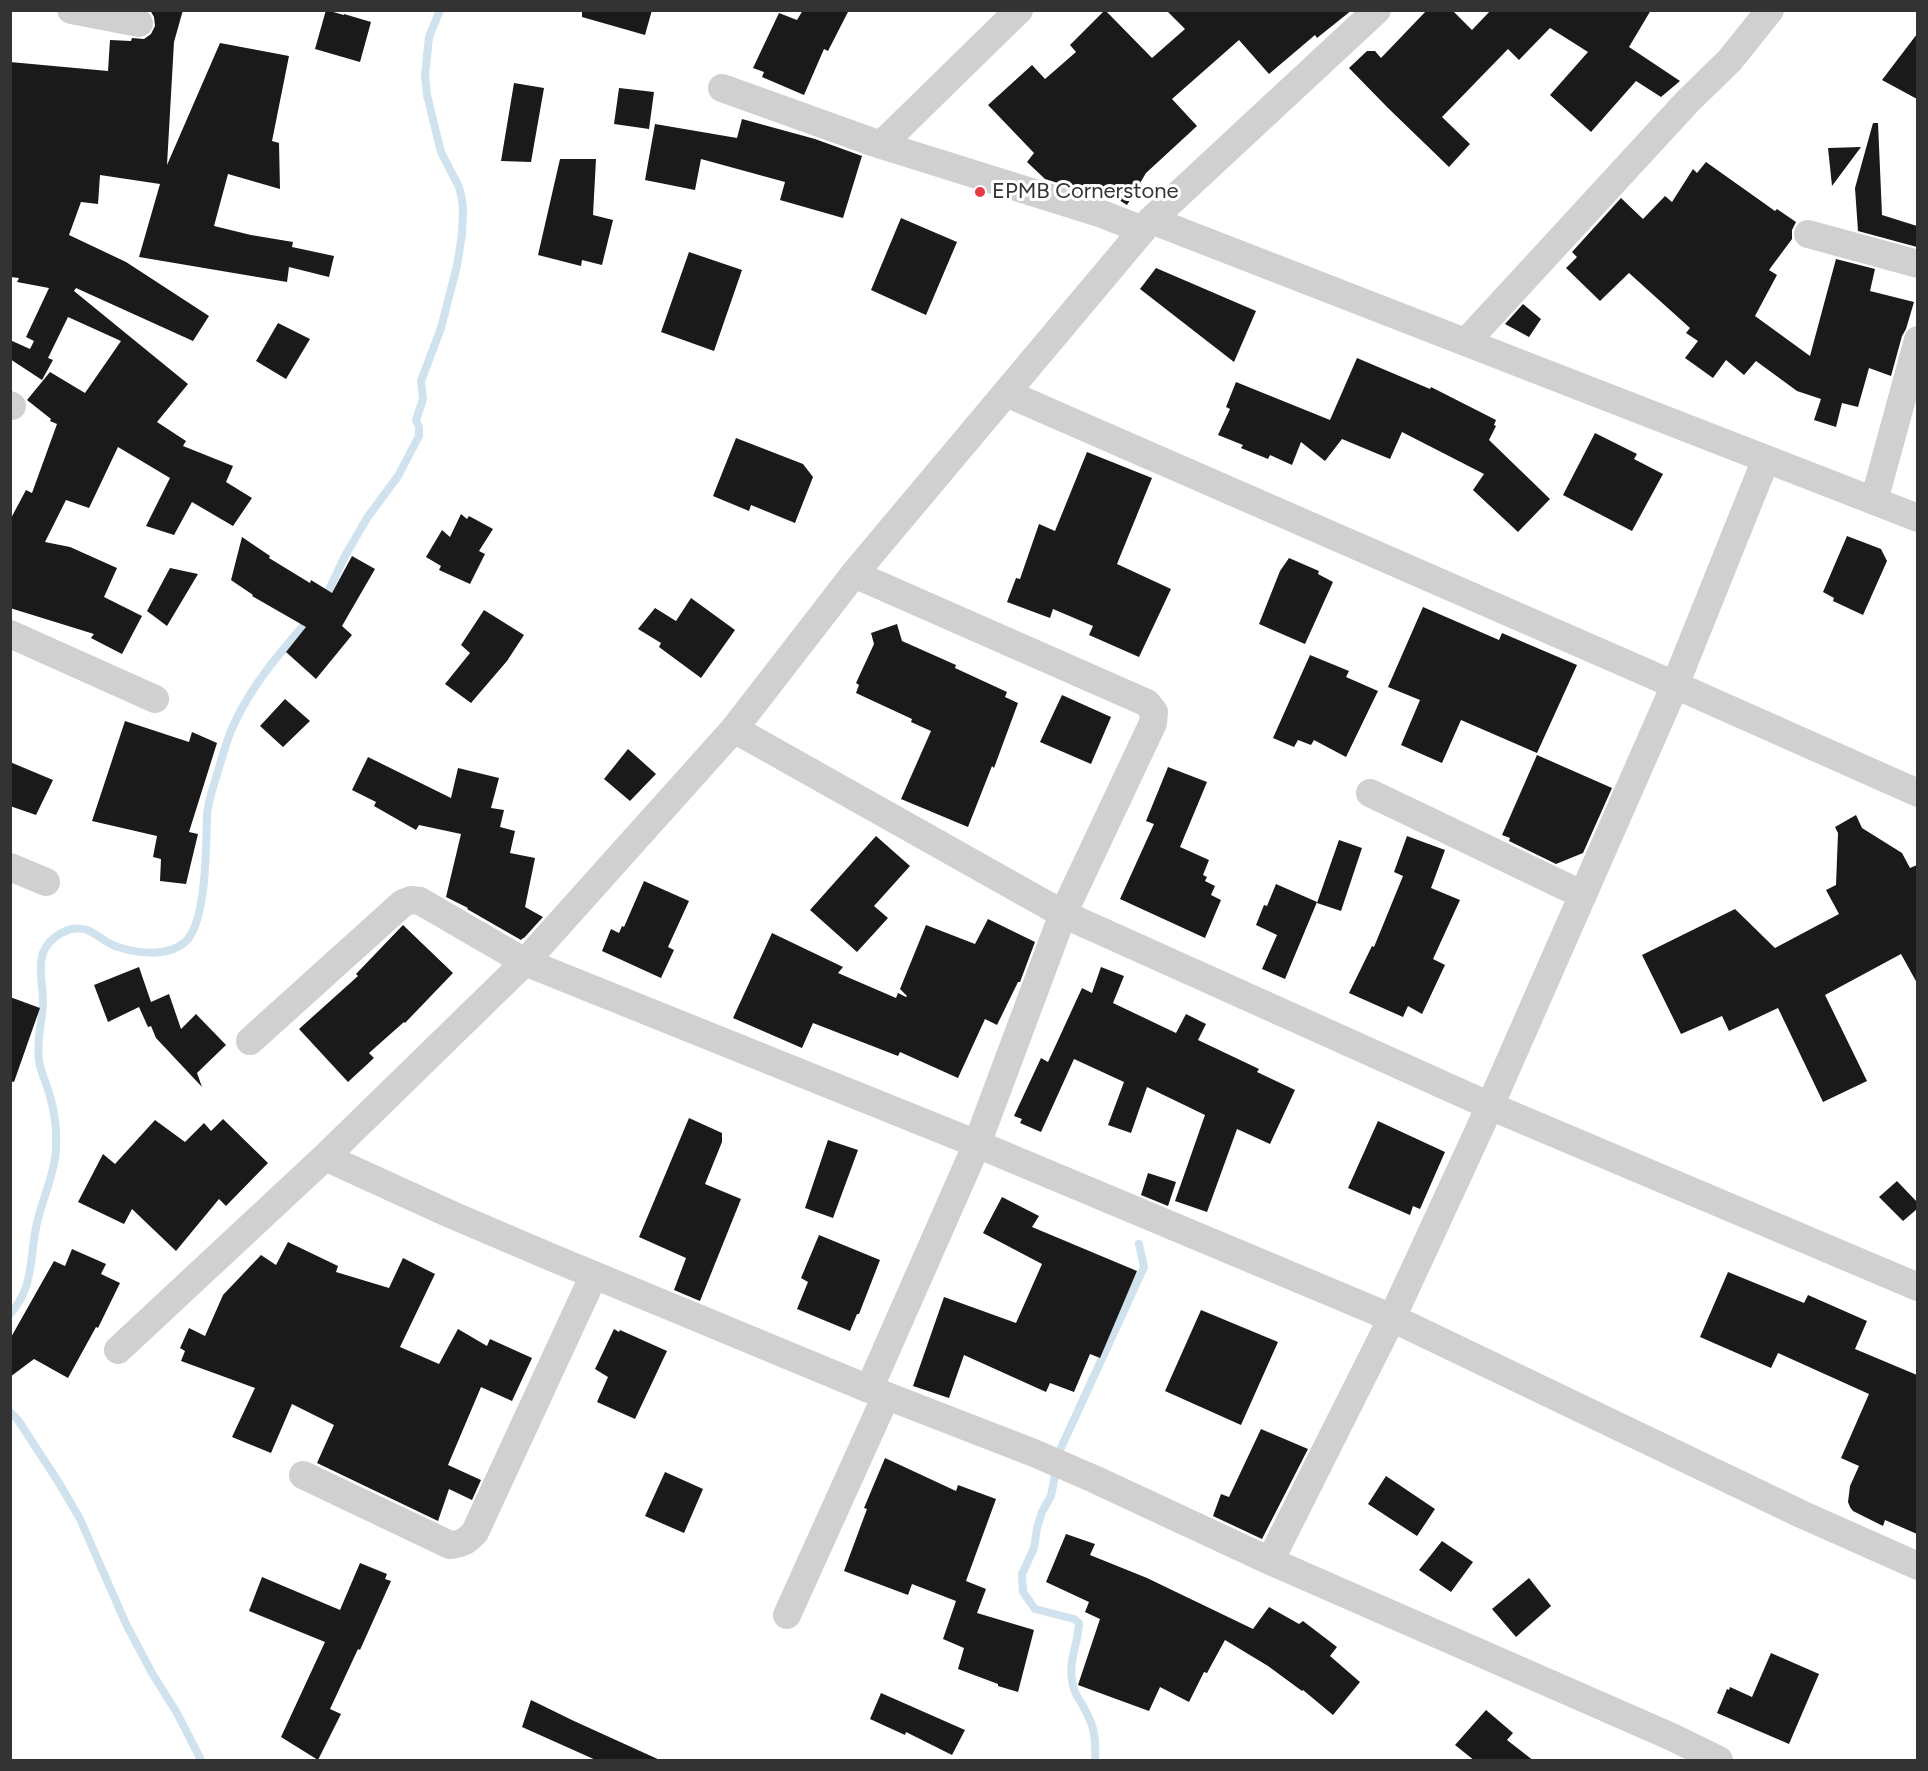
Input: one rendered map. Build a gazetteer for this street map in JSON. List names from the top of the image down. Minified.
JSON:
{"places":["EPMB Cornerstone"]}
